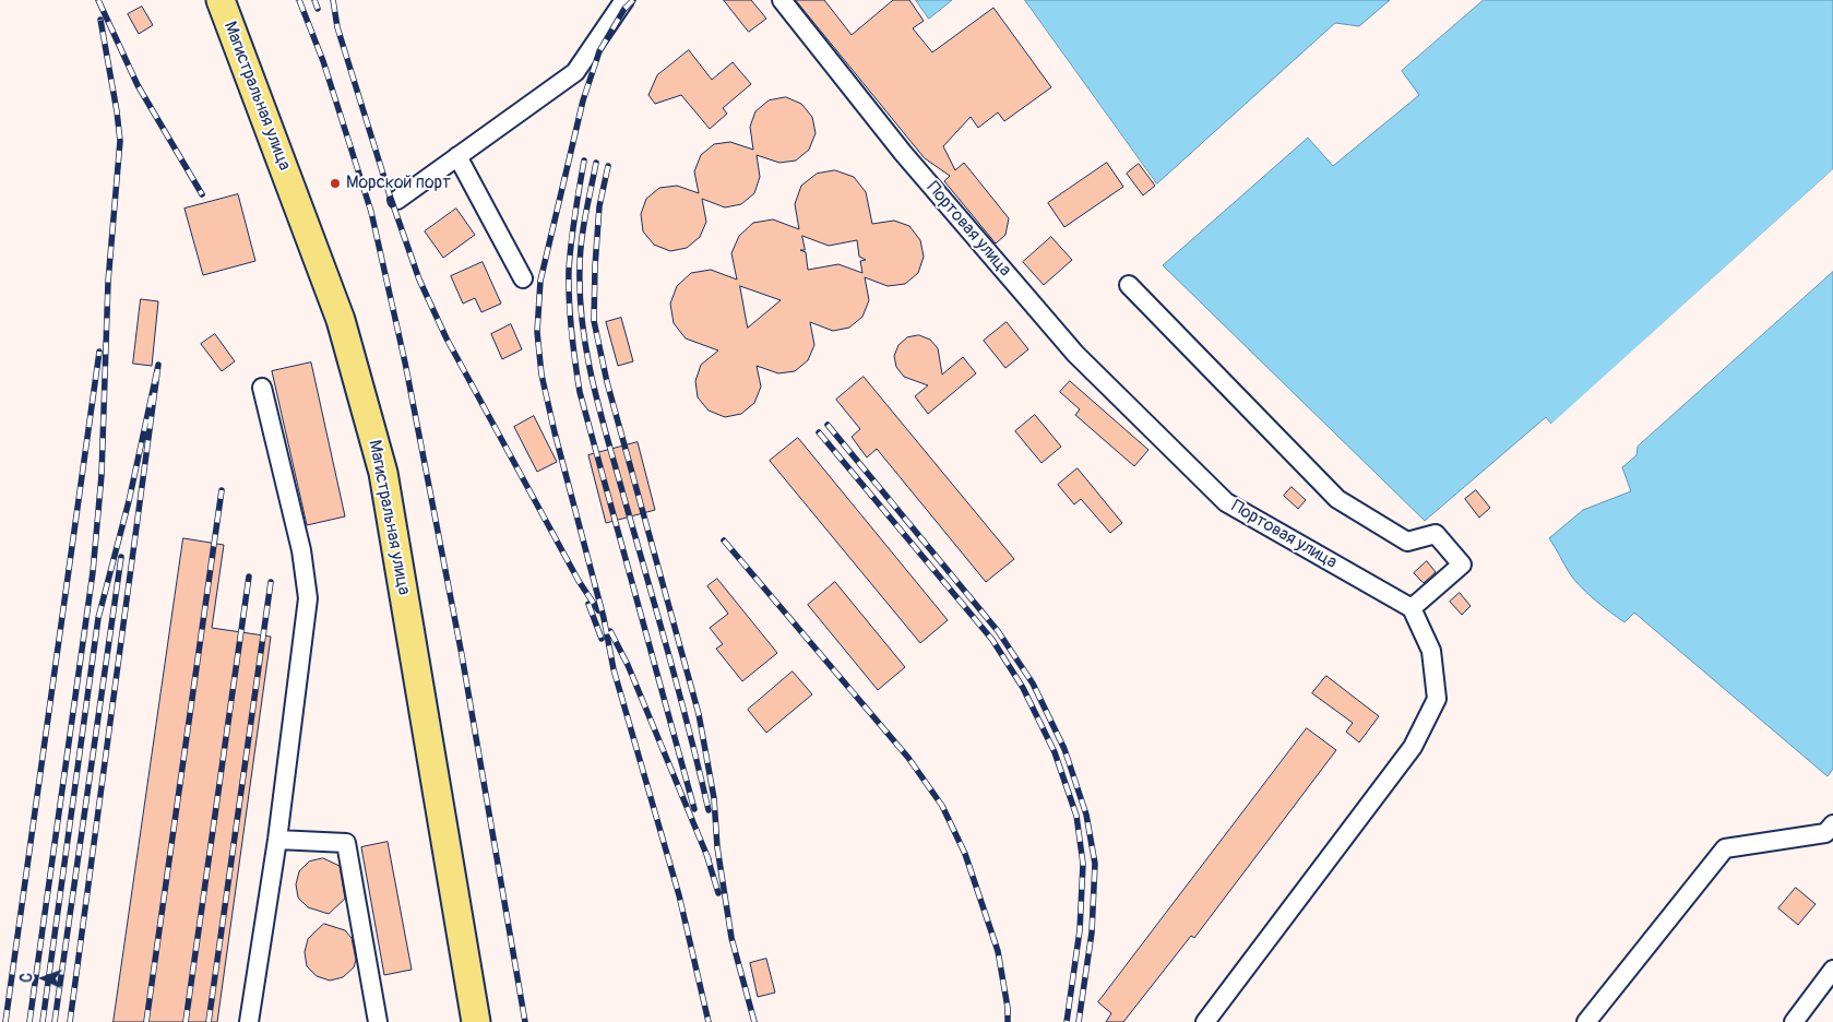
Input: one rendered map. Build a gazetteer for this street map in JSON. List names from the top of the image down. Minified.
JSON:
{"streets":{"highway":["Магистральная улица"],"street":["Портовая улица"]},"places":["Морской порт"],"north":"left"}
